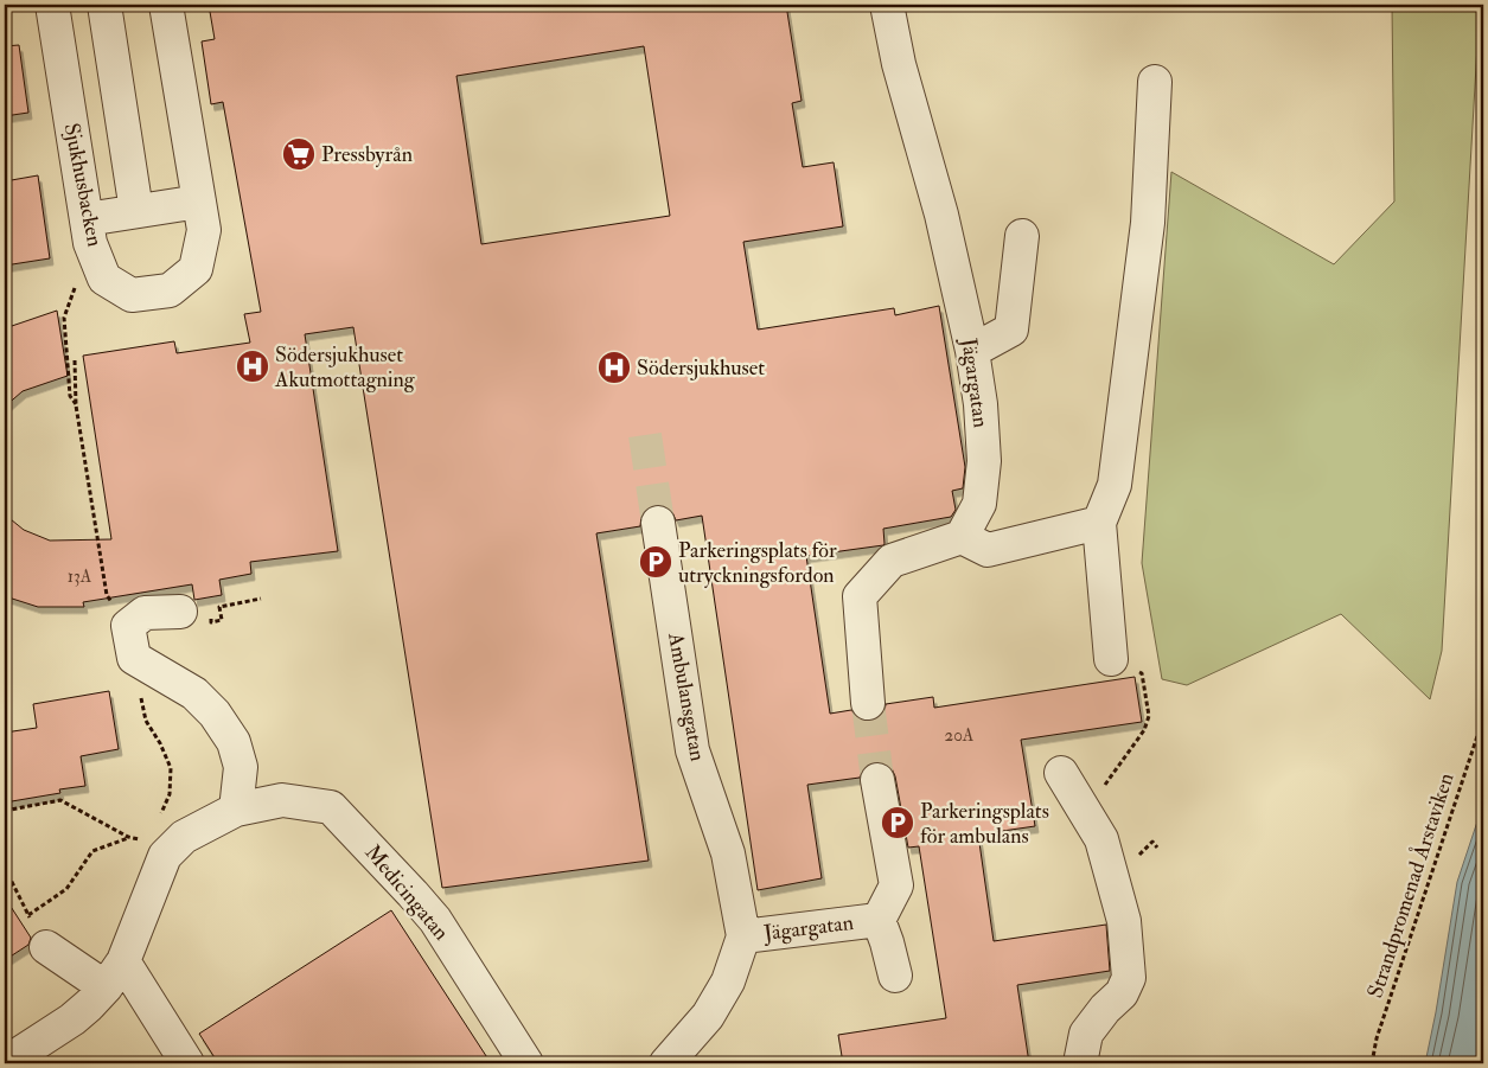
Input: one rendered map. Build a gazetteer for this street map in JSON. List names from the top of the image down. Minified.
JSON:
{"streets":{"street":["Sjukhusbacken","Jägargatan","Ambulansgatan","Medicingatan"],"path":["Strandpromenad Årstaviken"]},"crossings":[["Jägargatan","Ambulansgatan"]],"places":{"supermarket":["Pressbyrån"],"hospital":["Södersjukhuset Akutmottagning","Södersjukhuset"],"parking":["Parkeringsplats för utryckningsfordon","Parkeringsplats för ambulans"]},"house_numbers":["13A","20A"]}
